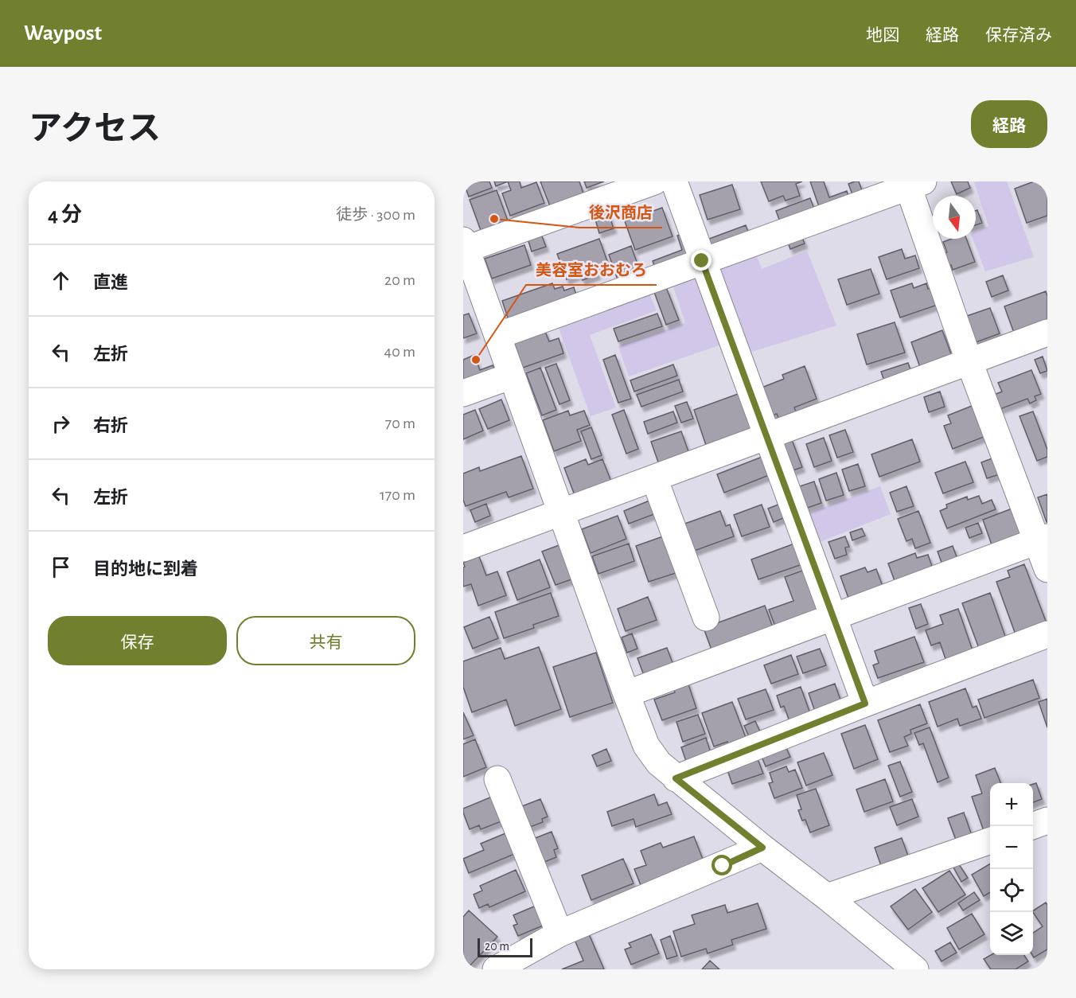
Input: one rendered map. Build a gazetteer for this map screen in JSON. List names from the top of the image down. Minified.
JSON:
{"places":["後沢商店","美容室おおむろ"],"scale_bar":"20 m","north":"bottom","page":{"header":"Waypost","nav":["地図","経路","保存済み"],"title":"アクセス","buttons":["経路",["保存","共有"]],"heading":["4 分","徒歩 · 300 m"],"list":[["直進","20 m"],["左折","40 m"],["右折","70 m"],["左折","170 m"],"目的地に到着"],"map_buttons":["+","−"],"scale":"20 m"}}
